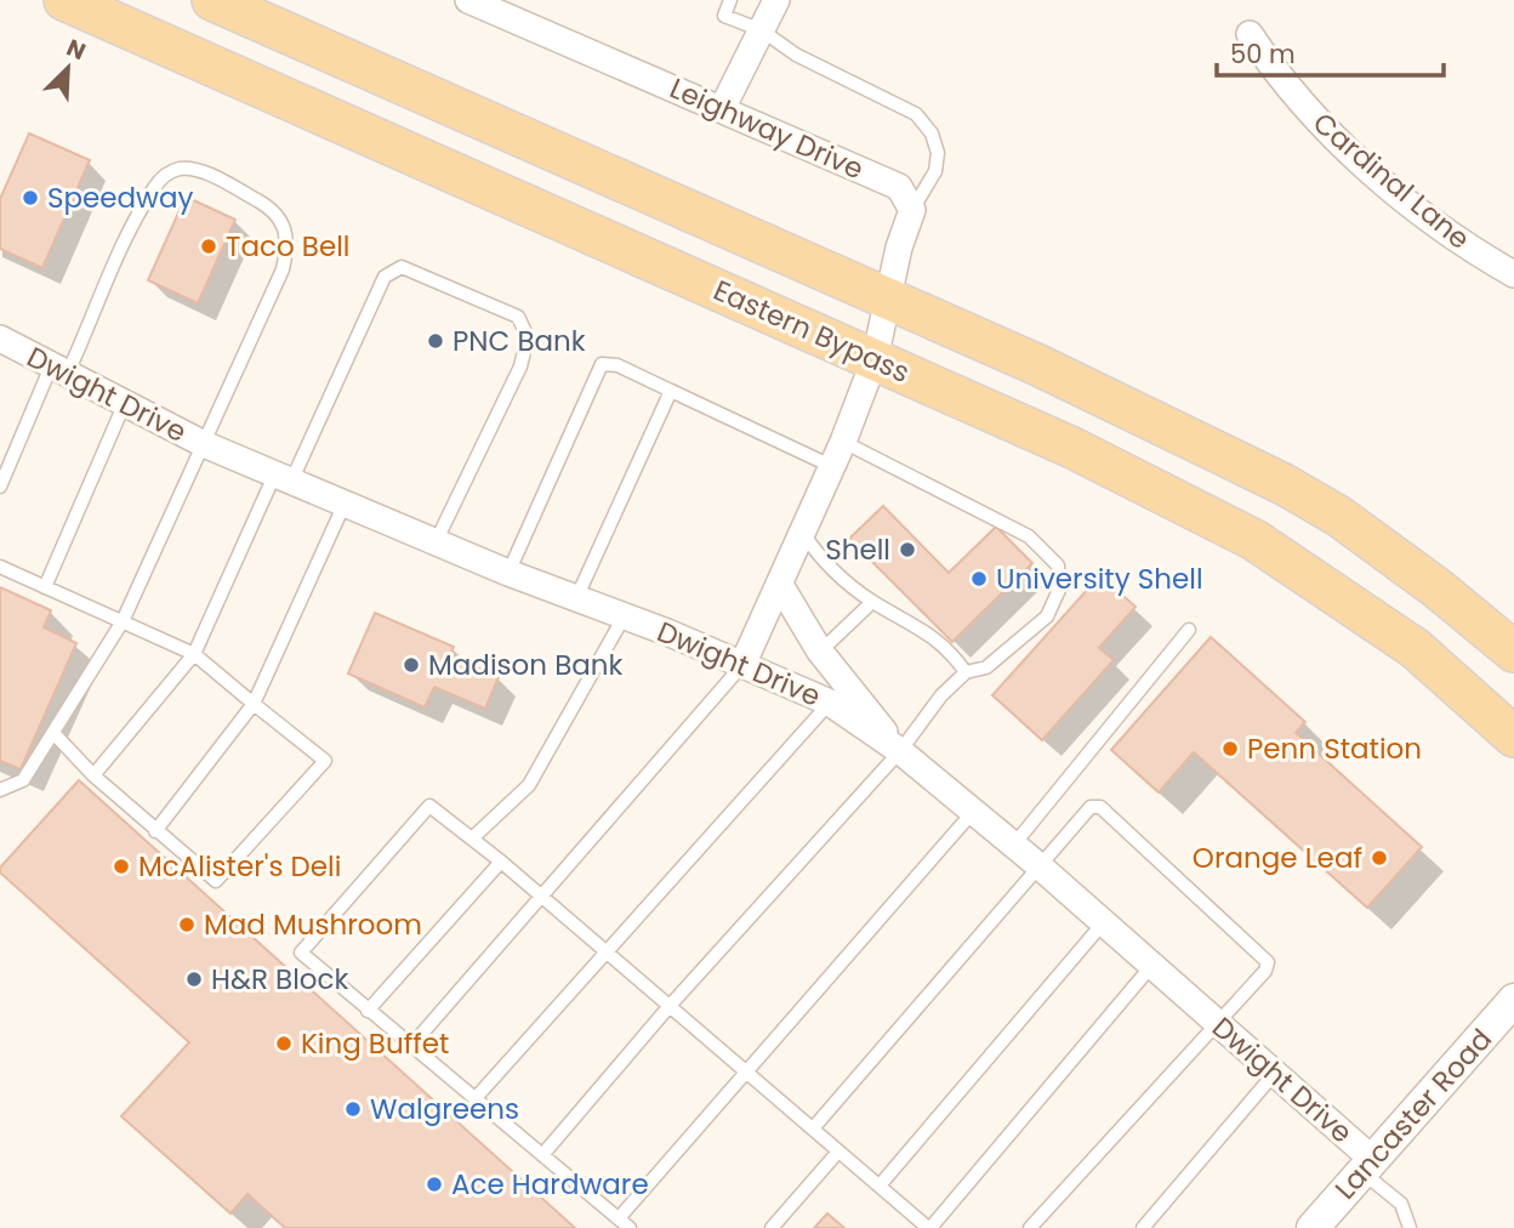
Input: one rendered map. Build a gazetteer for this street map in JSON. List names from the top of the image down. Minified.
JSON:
{"streets":{"main road":["Eastern Bypass"],"street":["Leighway Drive","Cardinal Lane","Dwight Drive","Lancaster Road"]},"crossings":[["Dwight Drive","Lancaster Road"]],"places":["Speedway","Taco Bell","PNC Bank","Shell","University Shell","Madison Bank","Penn Station","Orange Leaf","McAlister's Deli","Mad Mushroom","H&R Block","King Buffet","Walgreens","Ace Hardware"],"scale_bar":"50 m","north":"top right"}
